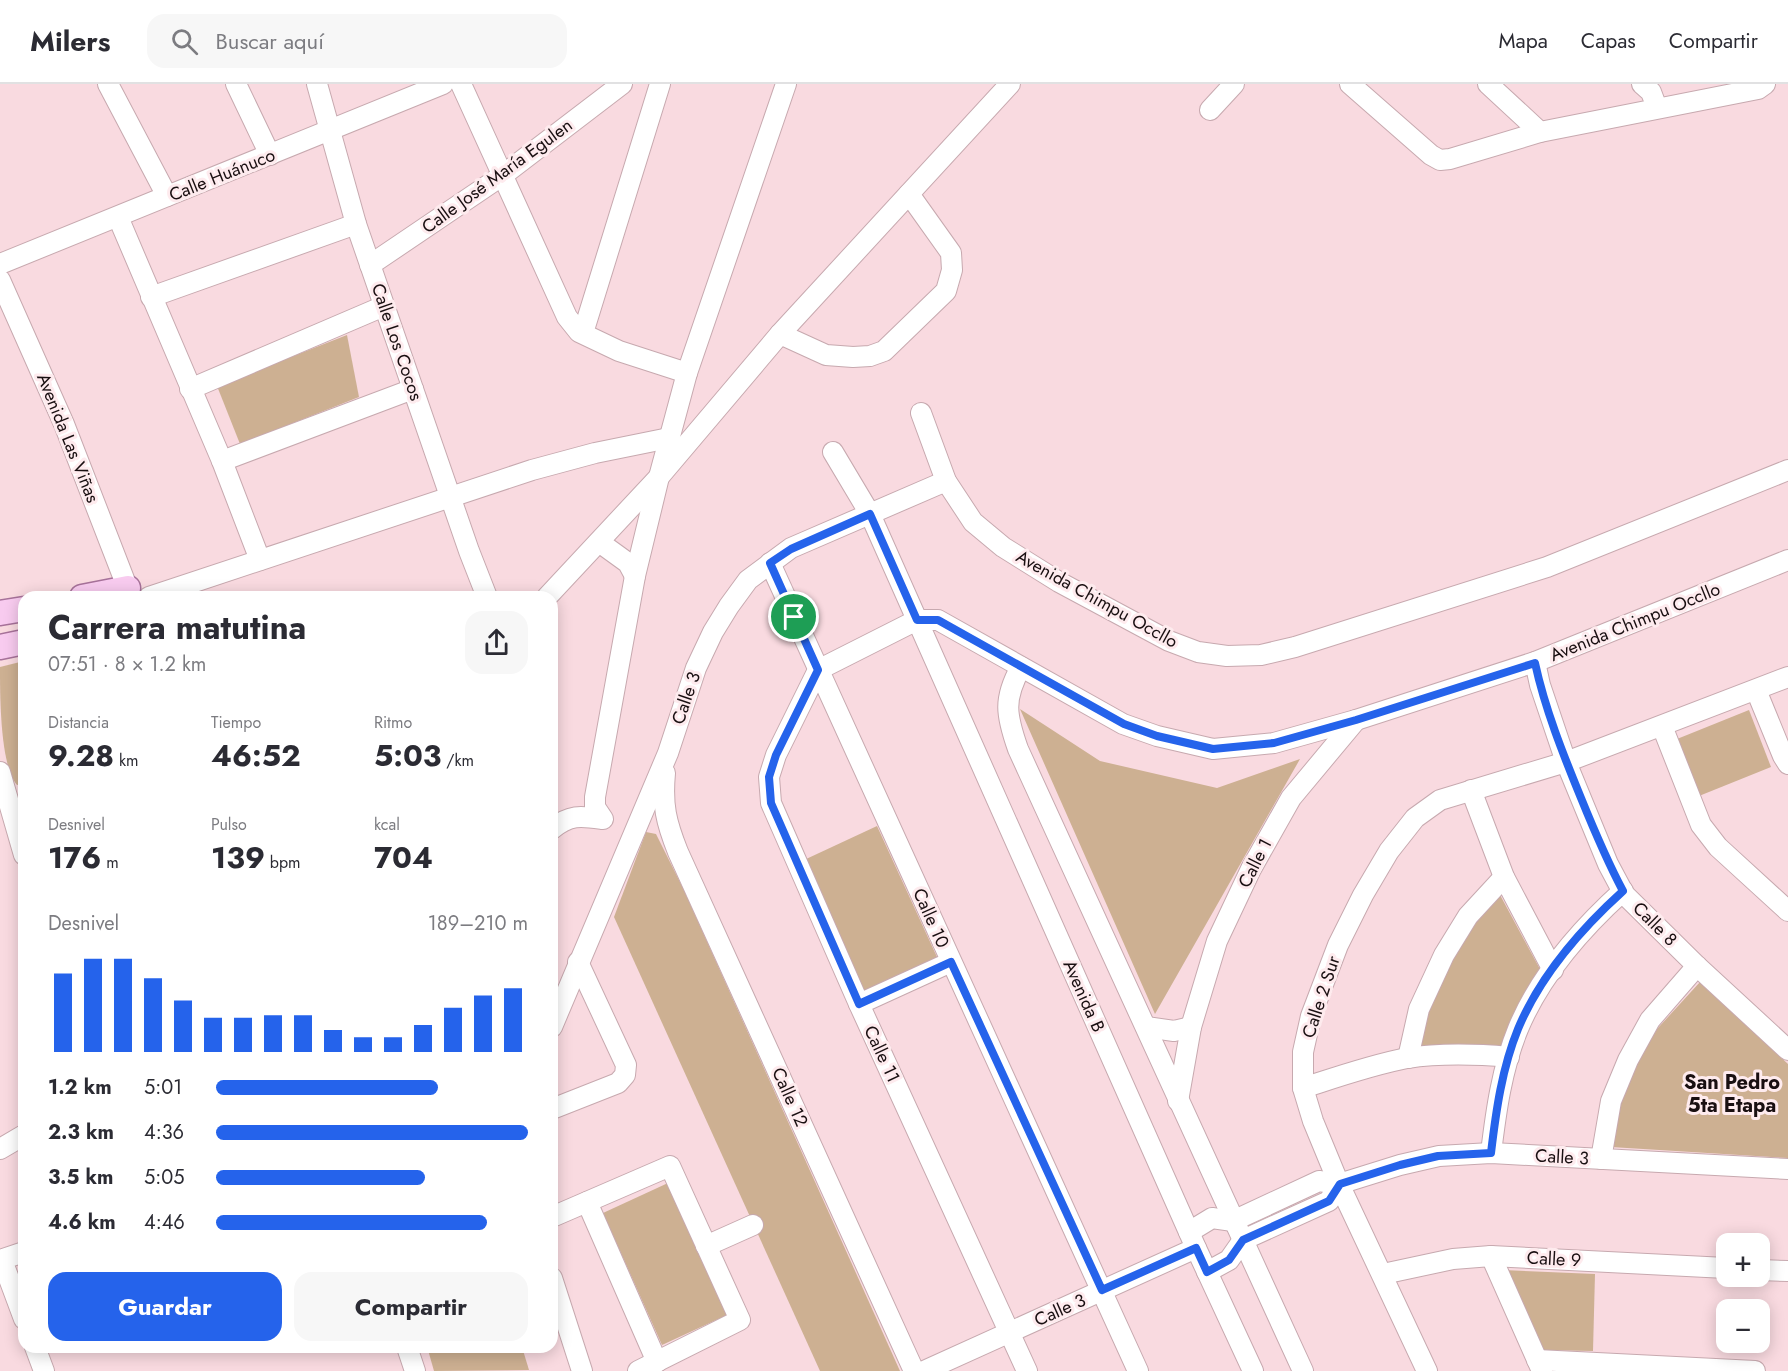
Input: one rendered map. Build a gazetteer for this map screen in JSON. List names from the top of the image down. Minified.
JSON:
{"streets":{"street":["Calle Huánuco","Calle José María Egulen","Calle Los Cocos","Avenida Las Viñas","Avenida Chimpu Occllo","Calle 3","Calle 1","Calle 10","Calle 8","Avenida B","Calle 2 Sur","Calle 11","Calle 12","Calle 9"]},"crossings":[["Calle Huánuco","Calle Los Cocos"],["Calle José María Egulen","Calle Los Cocos"],["Avenida Chimpu Occllo","Calle 3"],["Avenida Chimpu Occllo","Calle 1"],["Avenida Chimpu Occllo","Calle 8"],["Avenida Chimpu Occllo","Avenida B"],["Calle 3","Calle 10"],["Calle 3","Avenida B"],["Calle 3","Calle 2 Sur"],["Calle 3","Calle 11"],["Calle 3","Calle 12"],["Calle 10","Calle 11"],["Calle 8","Calle 2 Sur"],["Calle 2 Sur","Calle 9"]],"districts":["San Pedro 5ta Etapa"],"page":{"header":"Milers","search":"Buscar aquí","nav":["Mapa","Capas","Compartir"],"heading":["Carrera matutina","07:51 · 8 × 1.2 km"],"stats":[["Distancia","9.28 km"],["Tiempo","46:52"],["Ritmo","5:03 /km"],["Desnivel","176 m"],["Pulso","139 bpm"],["kcal","704"]],"chart":["Desnivel","189–210 m"],"list":[{"name":"1.2 km","note":"5:01"},{"name":"2.3 km","note":"4:36"},{"name":"3.5 km","note":"5:05"},{"name":"4.6 km","note":"4:46"}],"map_buttons":["+","−"],"buttons":["Guardar","Compartir"]}}
